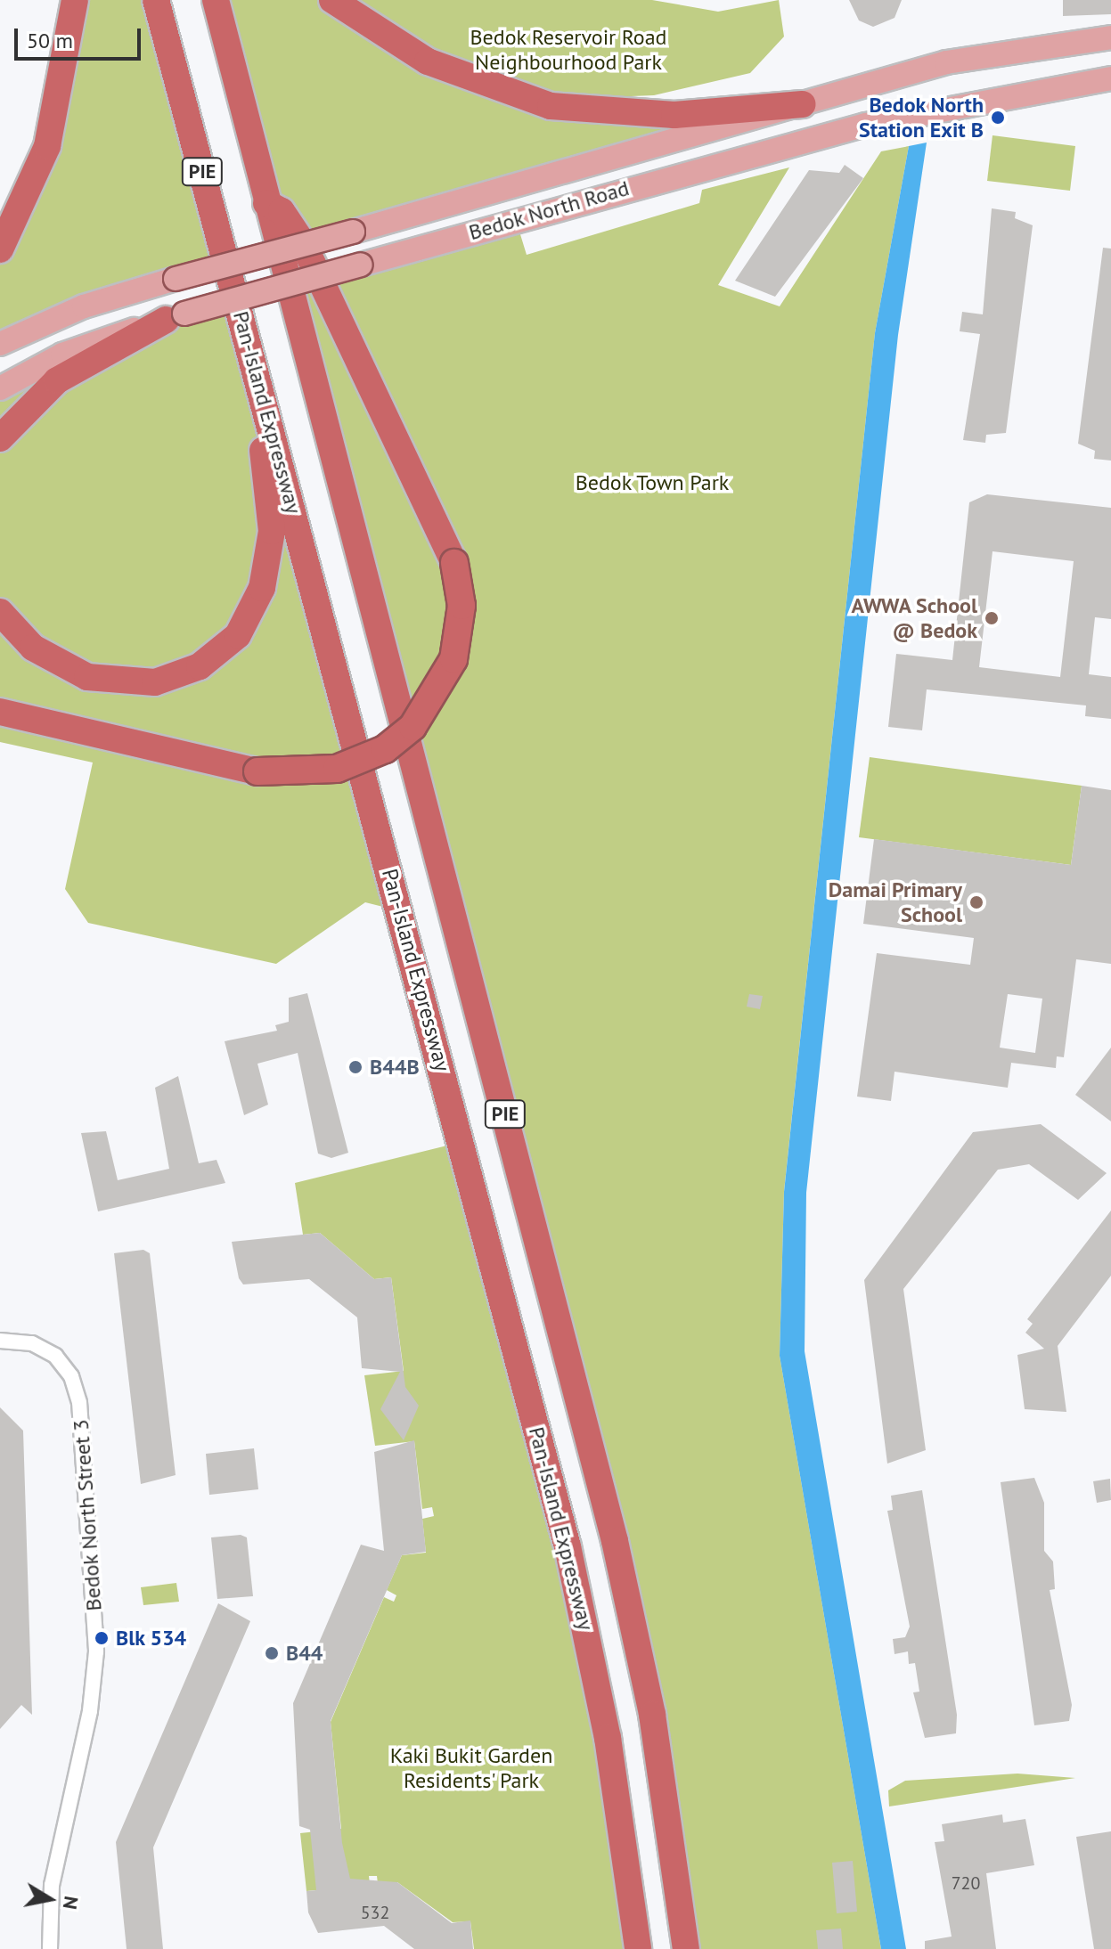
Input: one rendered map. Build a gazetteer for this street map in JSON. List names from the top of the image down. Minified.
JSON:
{"streets":{"highway":["PIE","Pan-Island Expressway"],"main road":["Bedok North Road"],"street":["Bedok North Street 3"]},"parks":["Bedok Reservoir Road Neighbourhood Park","Bedok Town Park","Kaki Bukit Garden Residents' Park"],"places":["Bedok North Station Exit B","AWWA School @ Bedok","Damai Primary School","B44B","Blk 534","B44"],"house_numbers":["720","532"],"scale_bar":"50 m","north":"right"}
